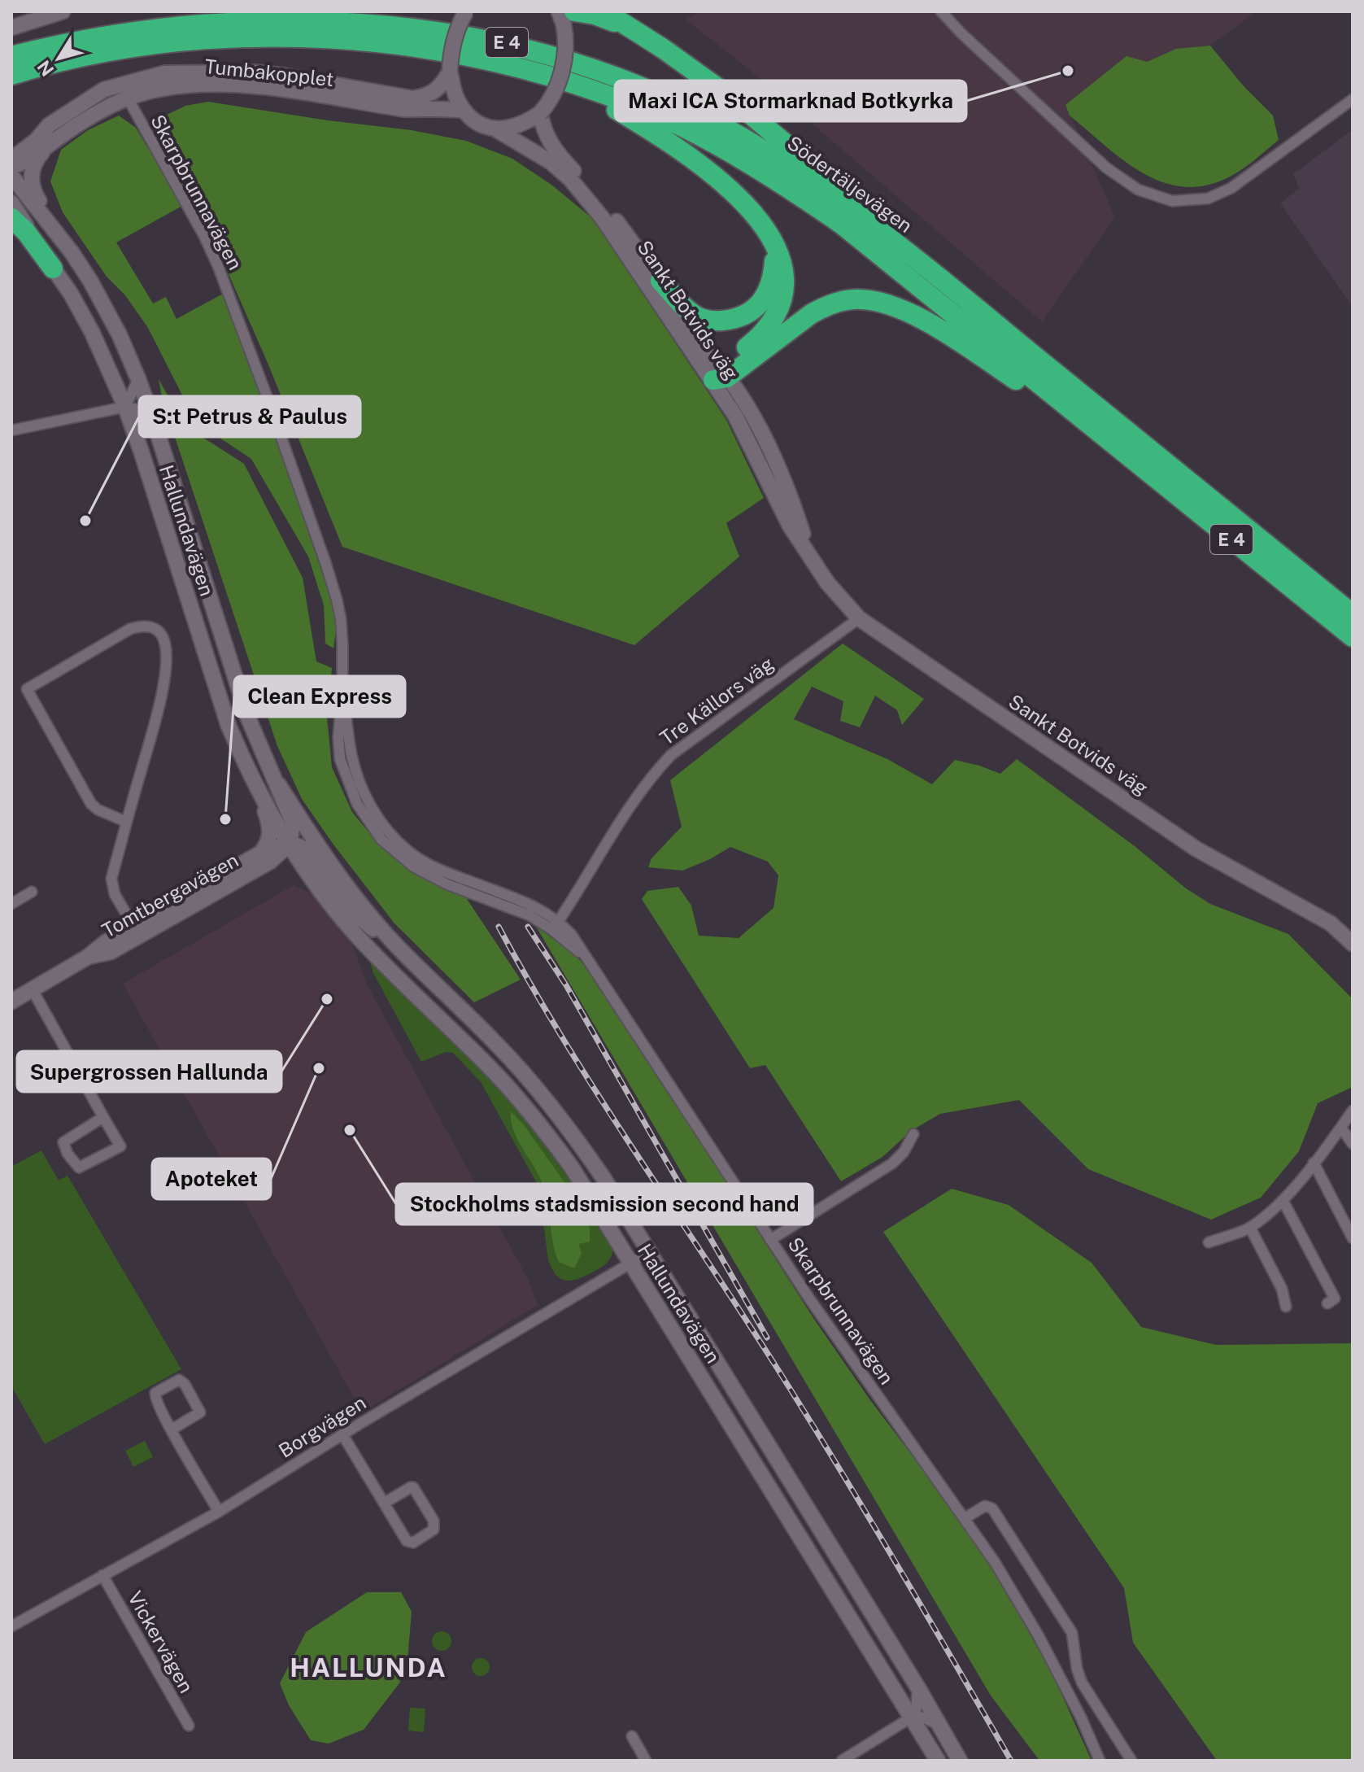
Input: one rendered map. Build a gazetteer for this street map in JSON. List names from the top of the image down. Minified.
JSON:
{"streets":{"highway":["E 4","Södertäljevägen"],"main road":["Tumbakopplet","Sankt Botvids väg","Hallundavägen","Tomtbergavägen"],"street":["Skarpbrunnavägen","Tre Källors väg","Borgvägen","Vickervägen"]},"crossings":[["E 4","Södertäljevägen"],["Tumbakopplet","Skarpbrunnavägen"],["Tumbakopplet","Sankt Botvids väg"],["Skarpbrunnavägen","Tre Källors väg"],["Sankt Botvids väg","Tre Källors väg"],["Hallundavägen","Tomtbergavägen"],["Hallundavägen","Borgvägen"],["Borgvägen","Vickervägen"]],"districts":["HALLUNDA"],"places":["Maxi ICA Stormarknad Botkyrka","S:t Petrus & Paulus","Clean Express","Supergrossen Hallunda","Apoteket","Stockholms stadsmission second hand"],"north":"bottom left"}
